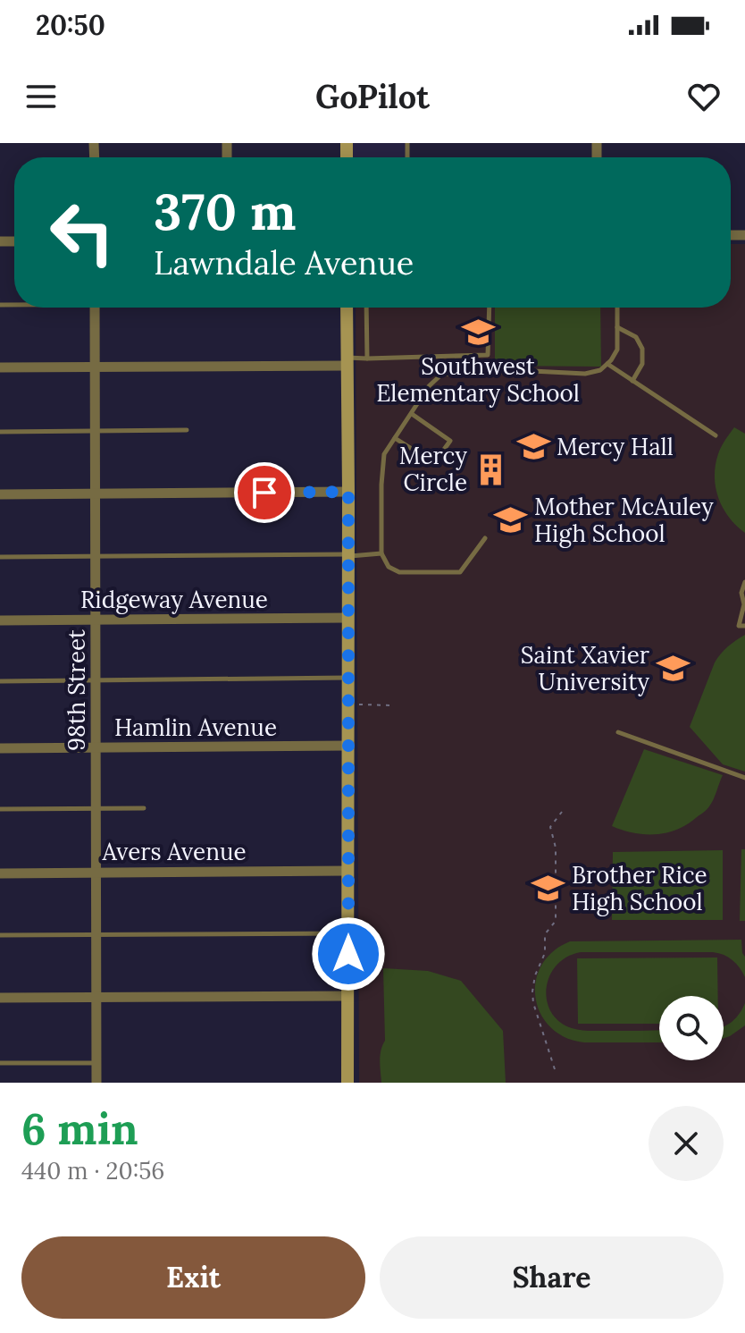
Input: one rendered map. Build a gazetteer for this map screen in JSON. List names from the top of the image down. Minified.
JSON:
{"streets":{"street":["Ridgeway Avenue","98th Street","Hamlin Avenue","Avers Avenue"]},"crossings":[["Ridgeway Avenue","98th Street"],["98th Street","Hamlin Avenue"],["98th Street","Avers Avenue"]],"places":{"school or university":["Southwest Elementary School","Mercy Hall","Mother McAuley High School","Saint Xavier University","Brother Rice High School"],"building":["Mercy Circle"]},"page":{"status":"20:50","header":"GoPilot","turn":["370 m","Lawndale Avenue"],"heading":["6 min","440 m · 20:56"],"buttons":["Exit","Share"]}}
